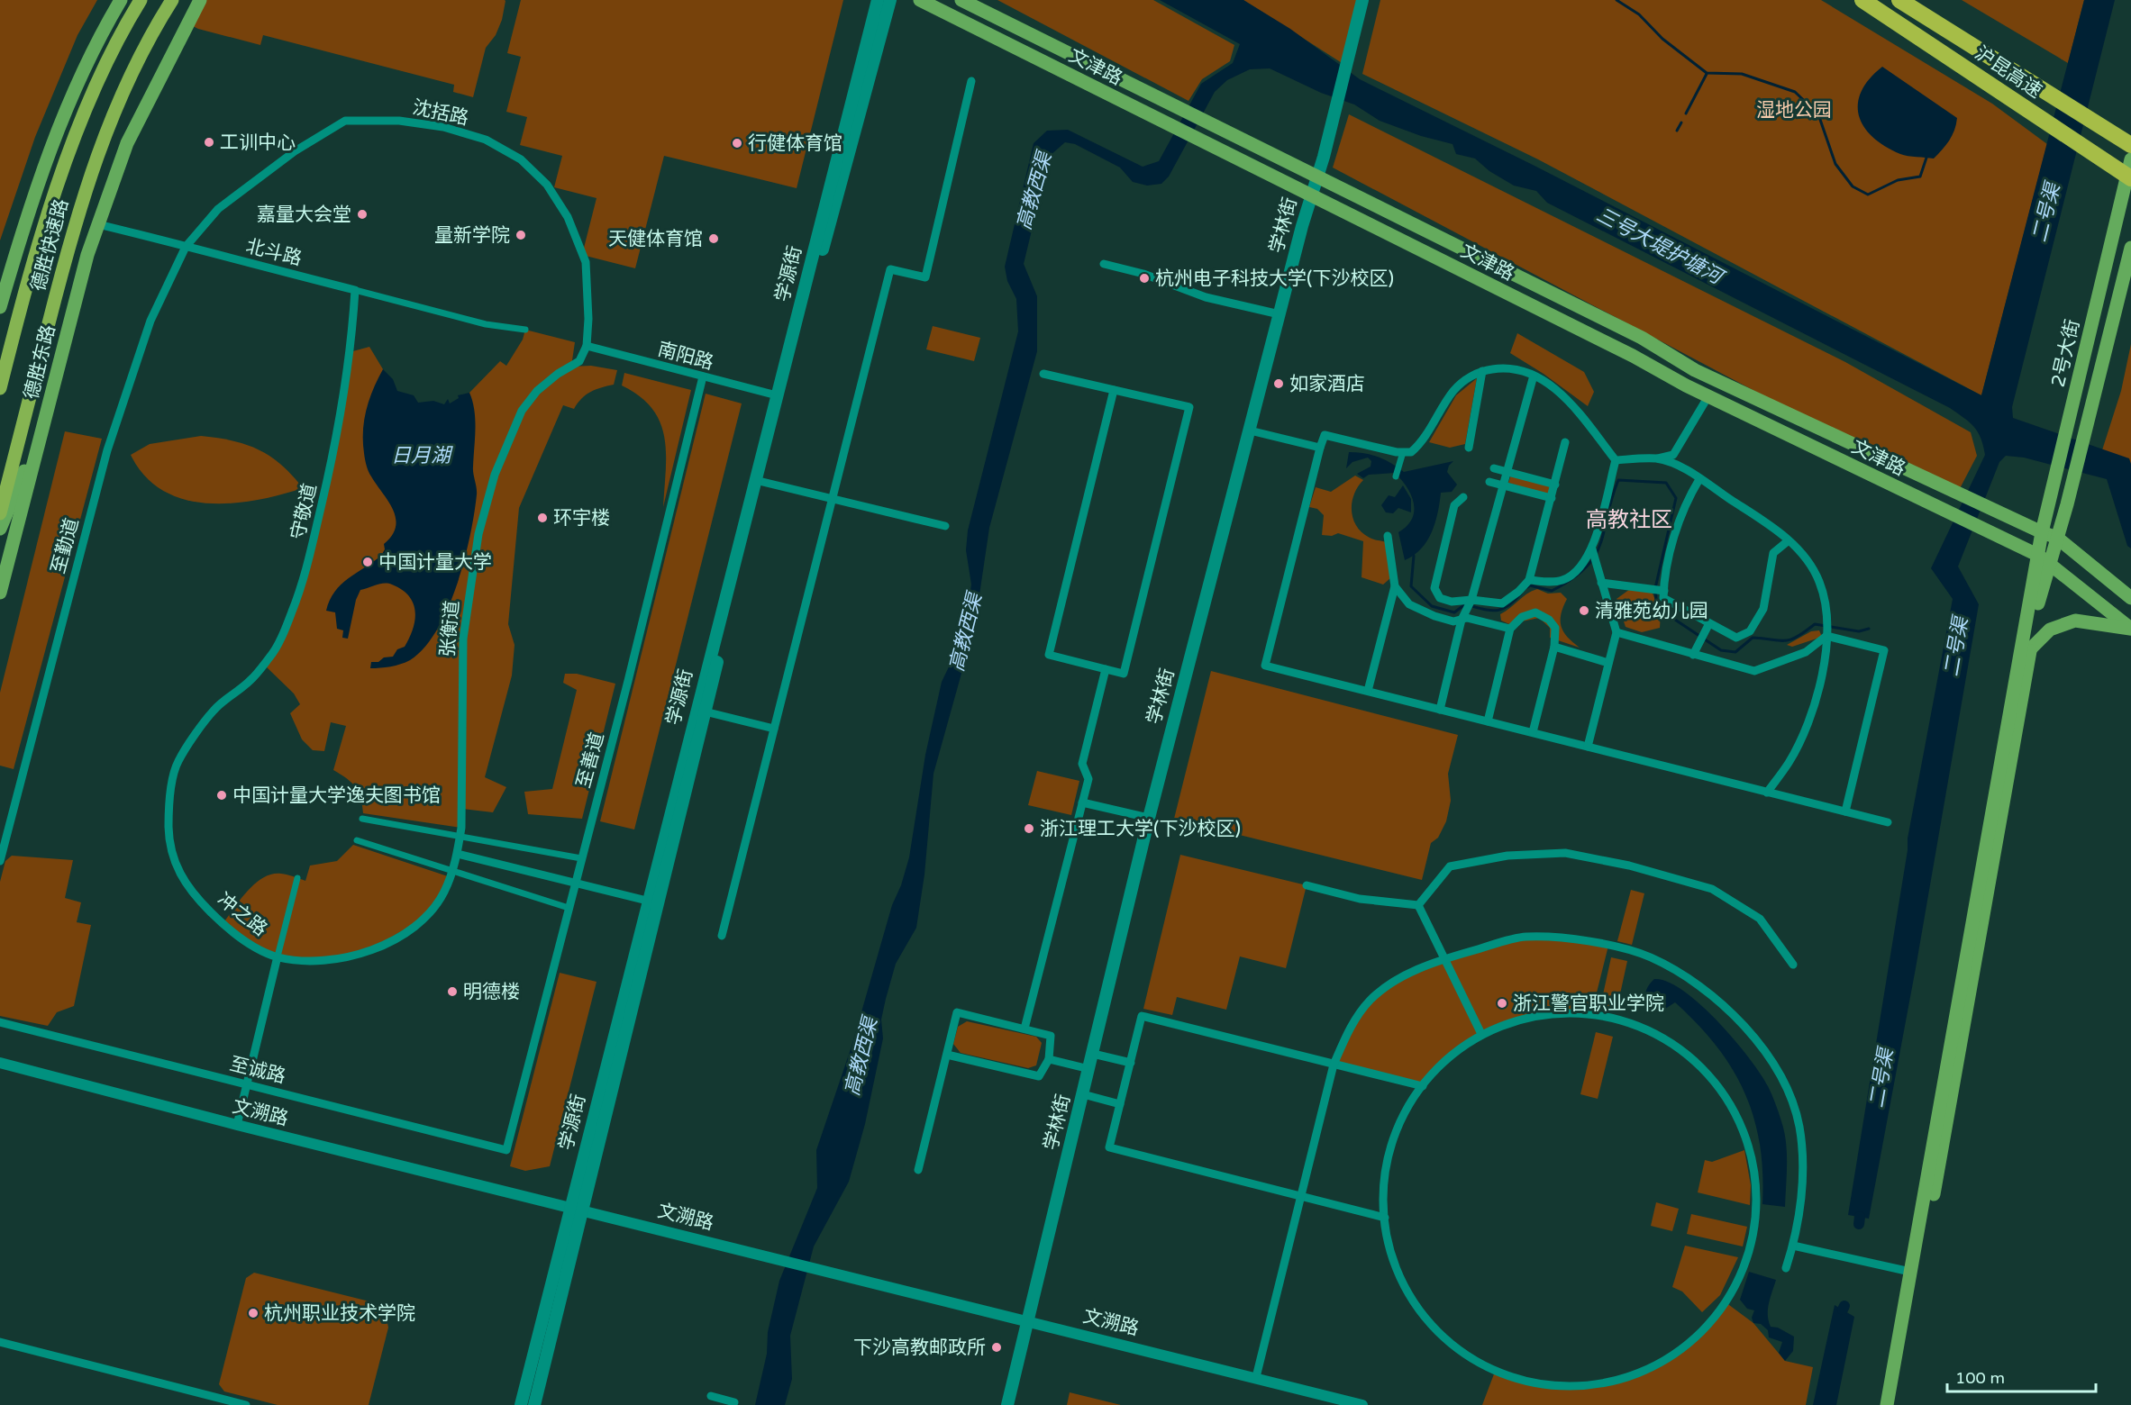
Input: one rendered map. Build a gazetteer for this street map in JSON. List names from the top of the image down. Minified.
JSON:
{"streets":{"highway":["沪昆高速","德胜快速路"],"main road":["文津路","学林街","学源街","2号大街","德胜东路"],"street":["沈括路","北斗路","南阳路","守敬道","至勤道","张衡道","至善道","冲之路","至诚路","文溯路"]},"crossings":[["文津路","学林街"],["文津路","2号大街"],["沈括路","北斗路"],["沈括路","南阳路"],["沈括路","至勤道"],["沈括路","张衡道"],["学林街","文溯路"],["北斗路","德胜东路"],["北斗路","守敬道"],["北斗路","至勤道"],["学源街","南阳路"],["学源街","文溯路"],["南阳路","张衡道"],["南阳路","至善道"],["守敬道","冲之路"],["张衡道","冲之路"],["至善道","至诚路"]],"districts":["高教社区"],"water":["高教西渠","二号渠","三号大堤护塘河","日月湖"],"parks":["湿地公园"],"places":["工训中心","行健体育馆","嘉量大会堂","量新学院","天健体育馆","杭州电子科技大学(下沙校区)","如家酒店","环宇楼","中国计量大学","清雅苑幼儿园","中国计量大学逸夫图书馆","浙江理工大学(下沙校区)","明德楼","浙江警官职业学院","杭州职业技术学院","下沙高教邮政所"],"scale_bar":"100 m"}
